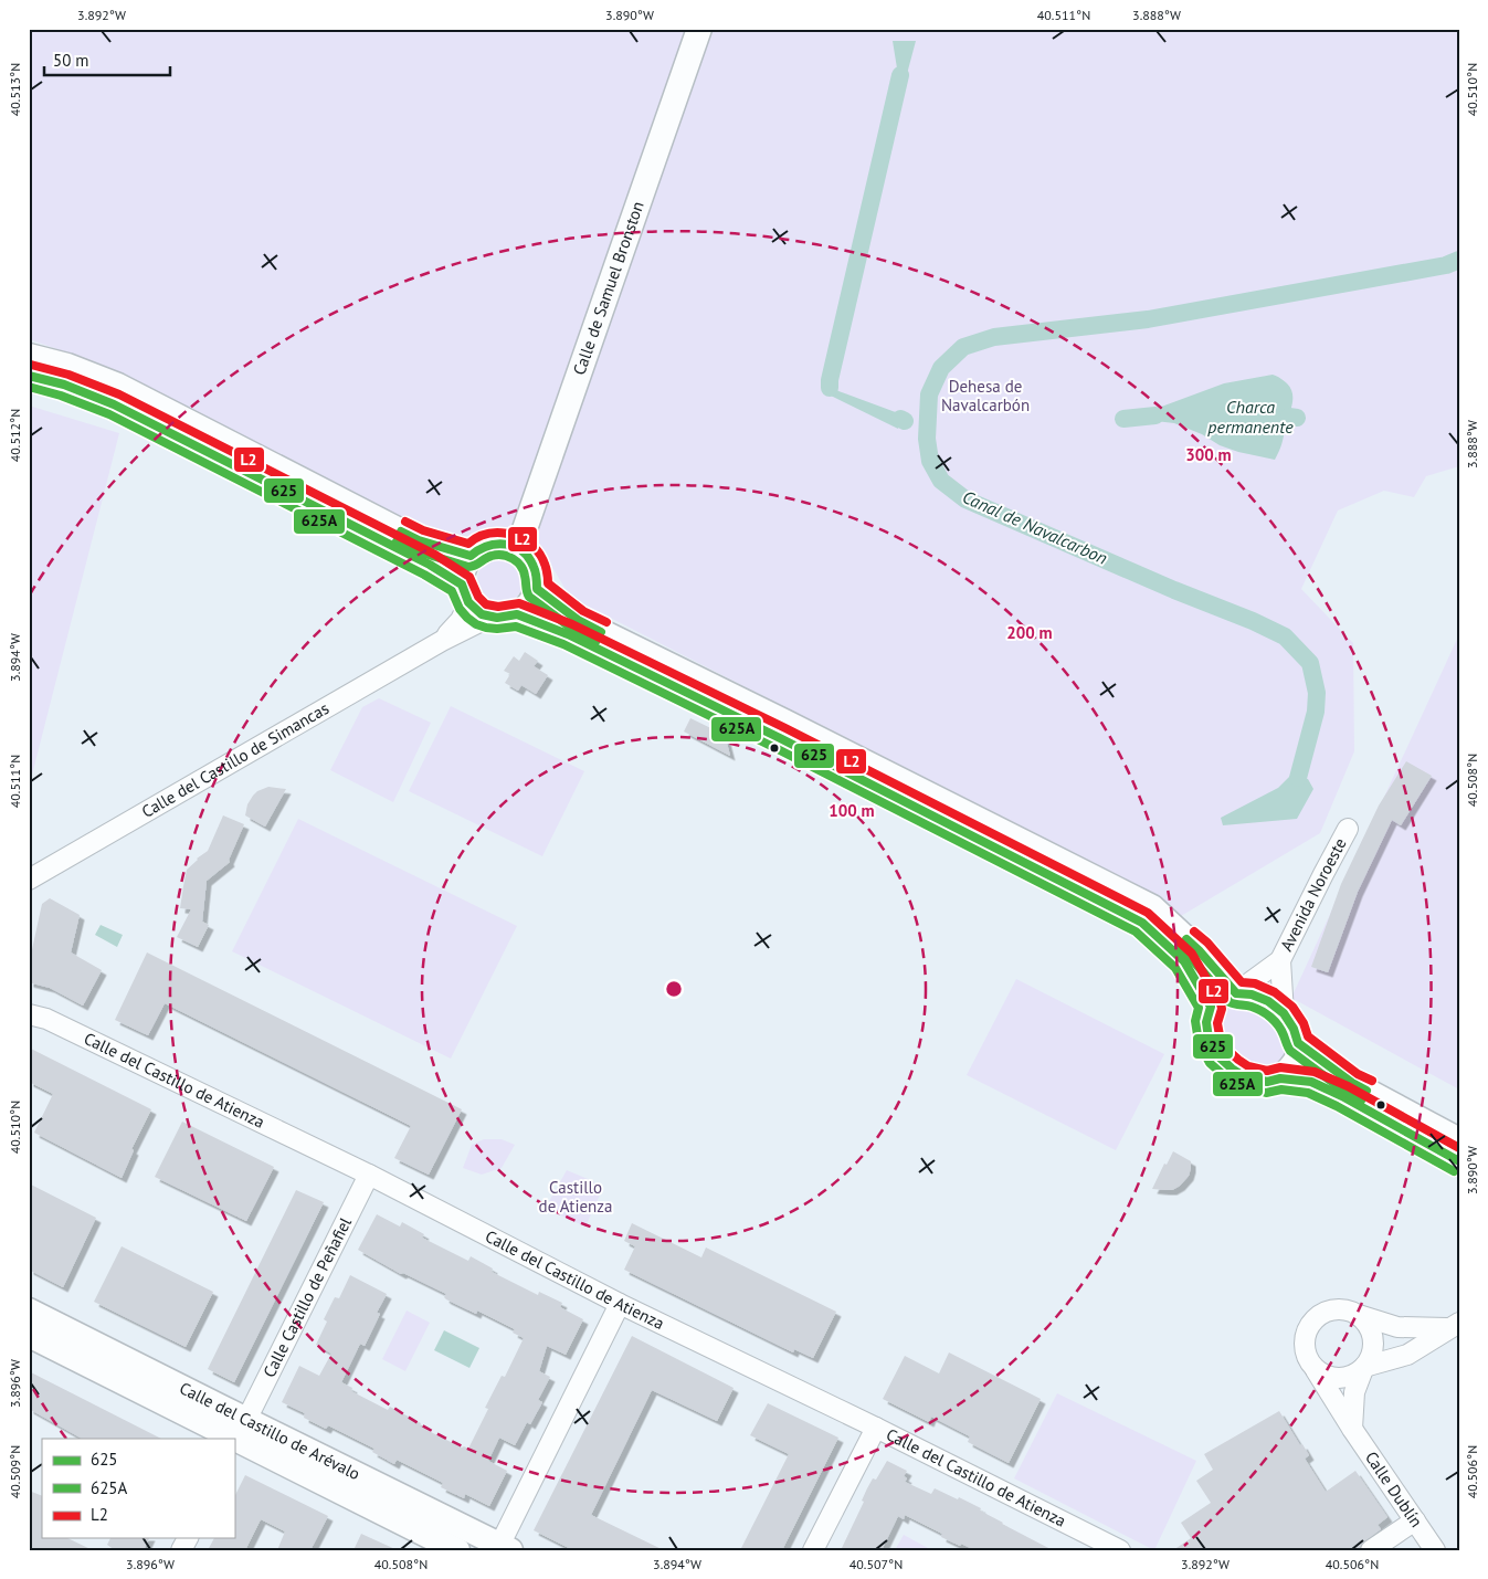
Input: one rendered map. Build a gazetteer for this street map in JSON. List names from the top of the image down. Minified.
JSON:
{"streets":{"street":["Calle de Samuel Bronston","Calle del Castillo de Simancas","Avenida Noroeste","Calle del Castillo de Atienza","Calle Castillo de Peñafiel","Calle del Castillo de Arévalo","Calle Dublín"]},"crossings":[["Calle de Samuel Bronston","Calle del Castillo de Simancas"],["Calle del Castillo de Atienza","Calle Castillo de Peñafiel"],["Calle Castillo de Peñafiel","Calle del Castillo de Arévalo"]],"water":["Charca permanente","Canal de Navalcarbon"],"parks":["Dehesa de Navalcarbón","Castillo de Atienza"],"lines":["transit line L2","transit line 625","transit line 625A"],"legend":["625","625A","L2"],"scale_bar":"50 m","coordinates":["3.892°W","3.890°W","40.511°N","3.888°W","40.510°N","40.513°N","40.512°N","3.894°W","40.508°N","3.896°W","40.506°N","40.509°N","40.507°N"],"rings":["300 m","200 m","100 m"]}
